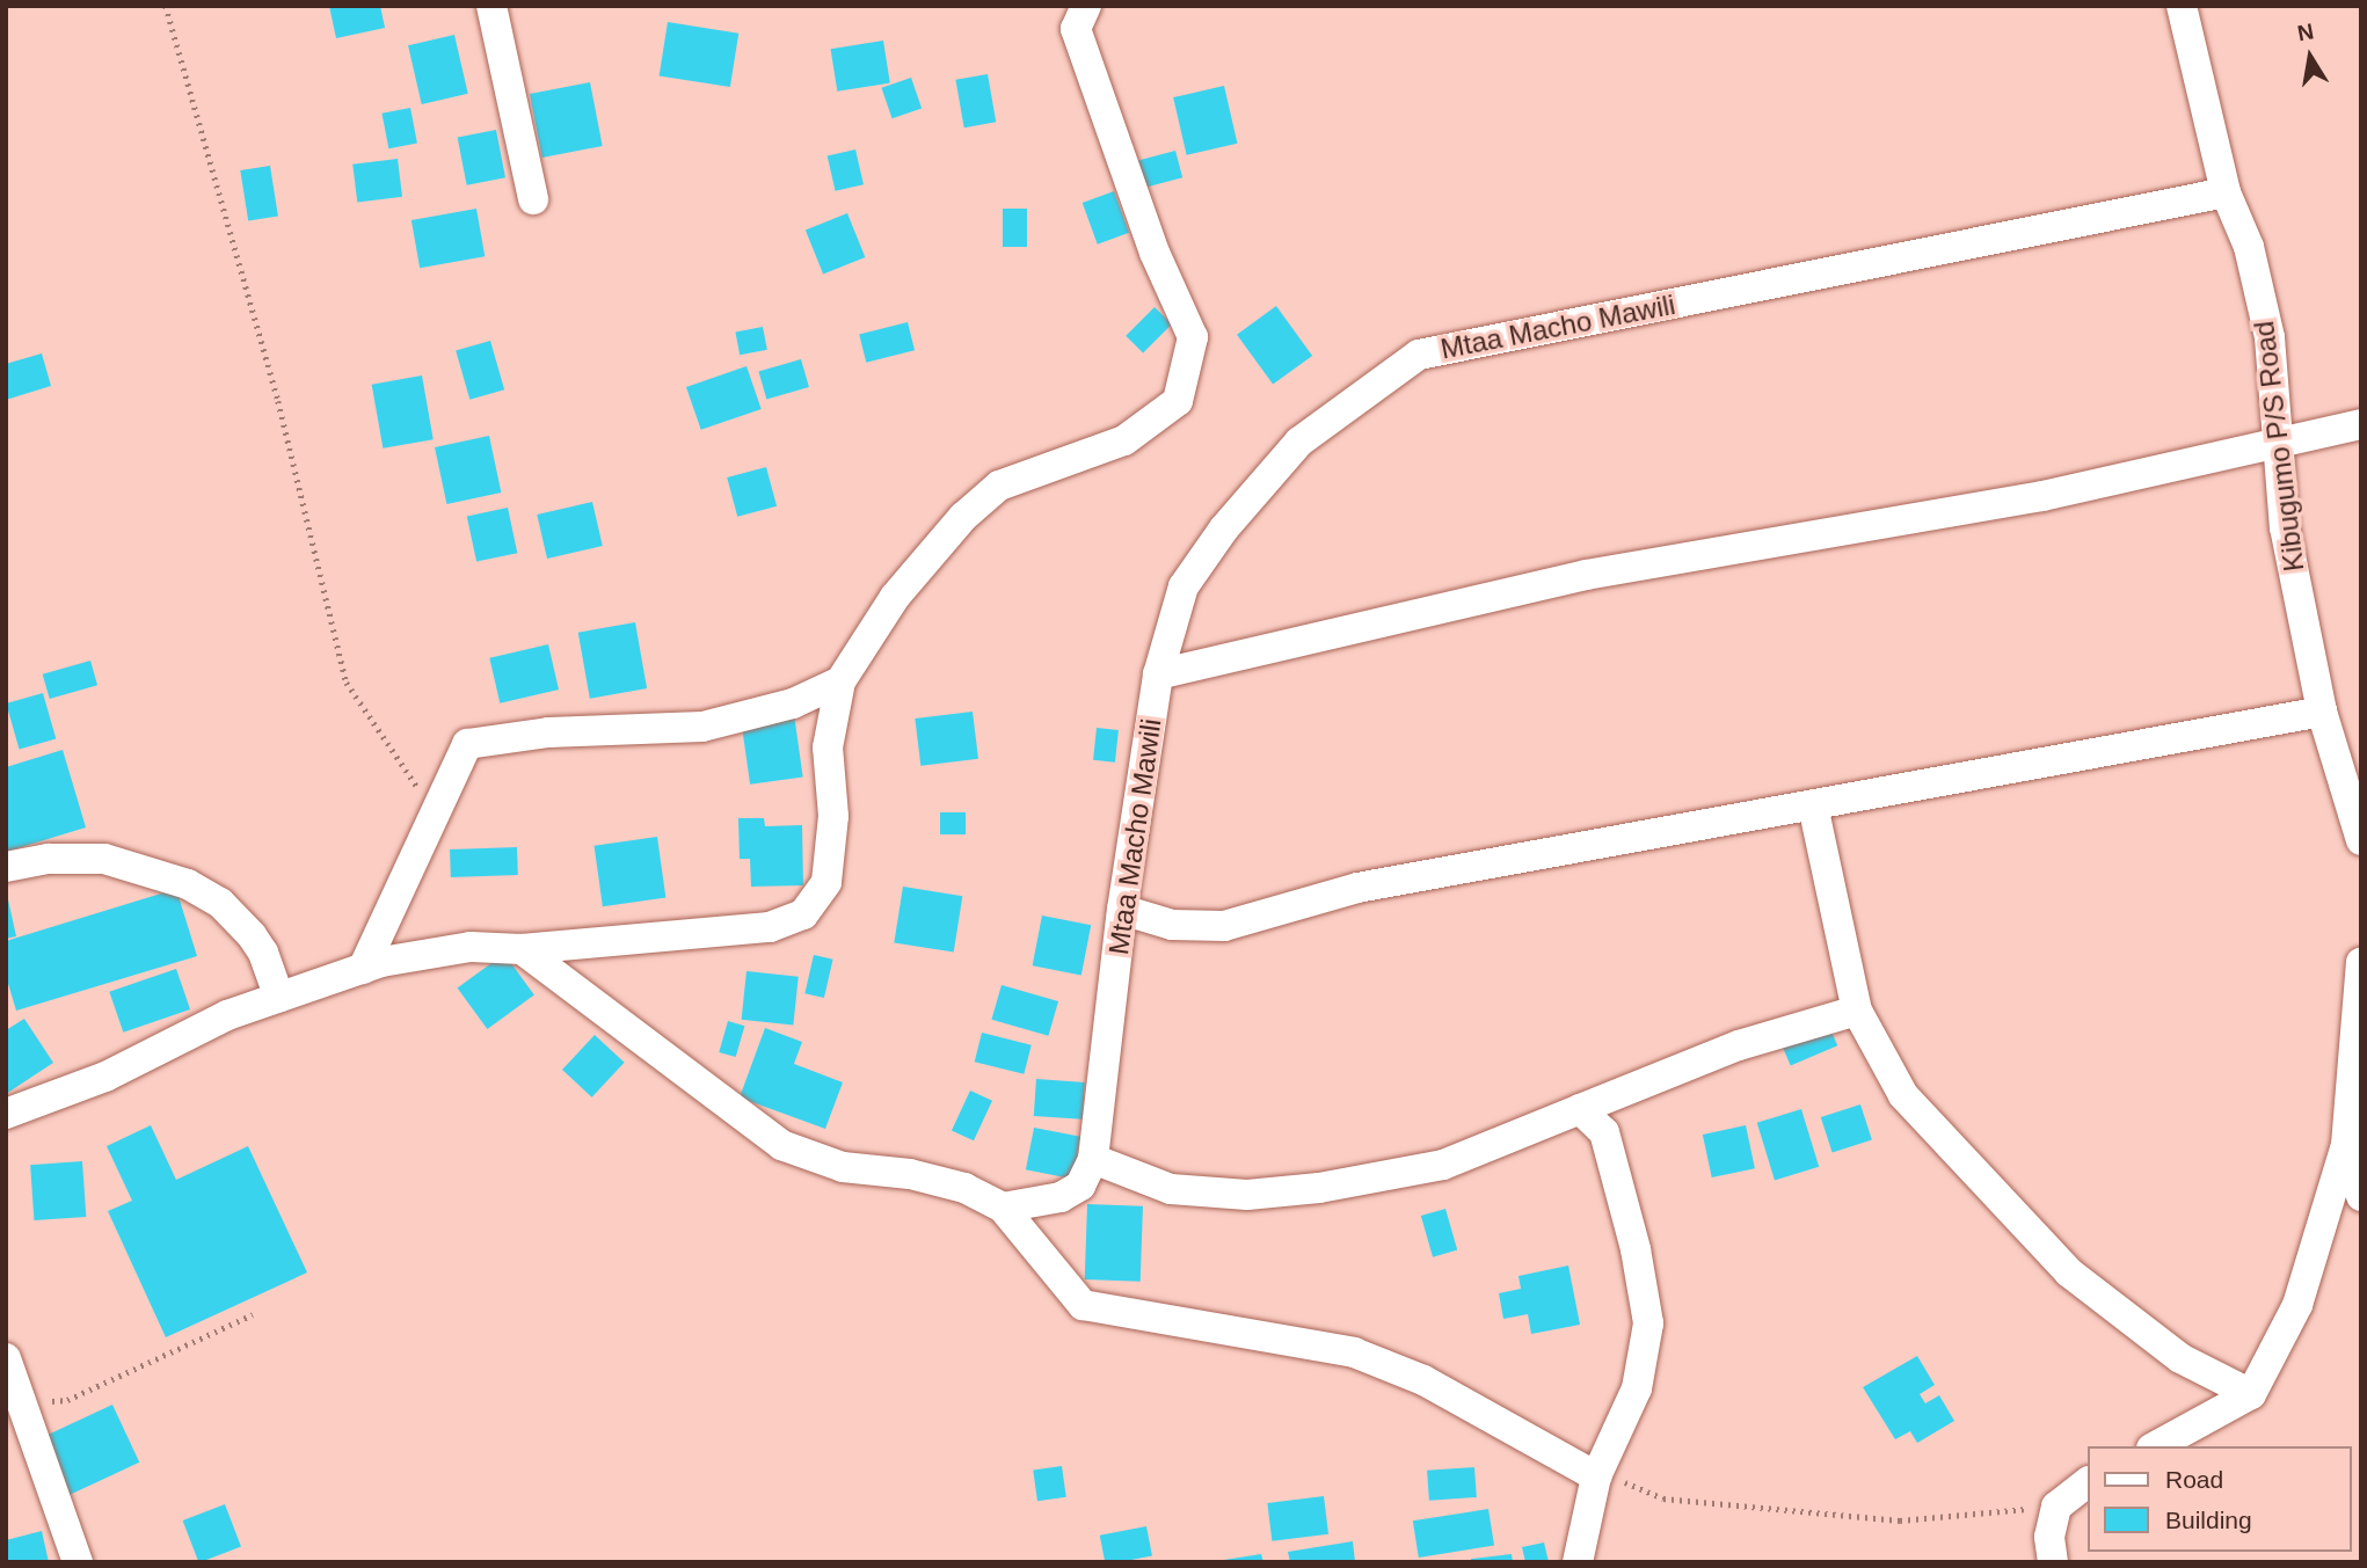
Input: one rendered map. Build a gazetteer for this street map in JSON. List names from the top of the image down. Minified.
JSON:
{"streets":{"street":["Mtaa Macho Mawili","Kibugumo P/S Road"]},"crossings":[["Mtaa Macho Mawili","Kibugumo P/S Road"]],"legend":["Road","Building"],"north":"top"}
